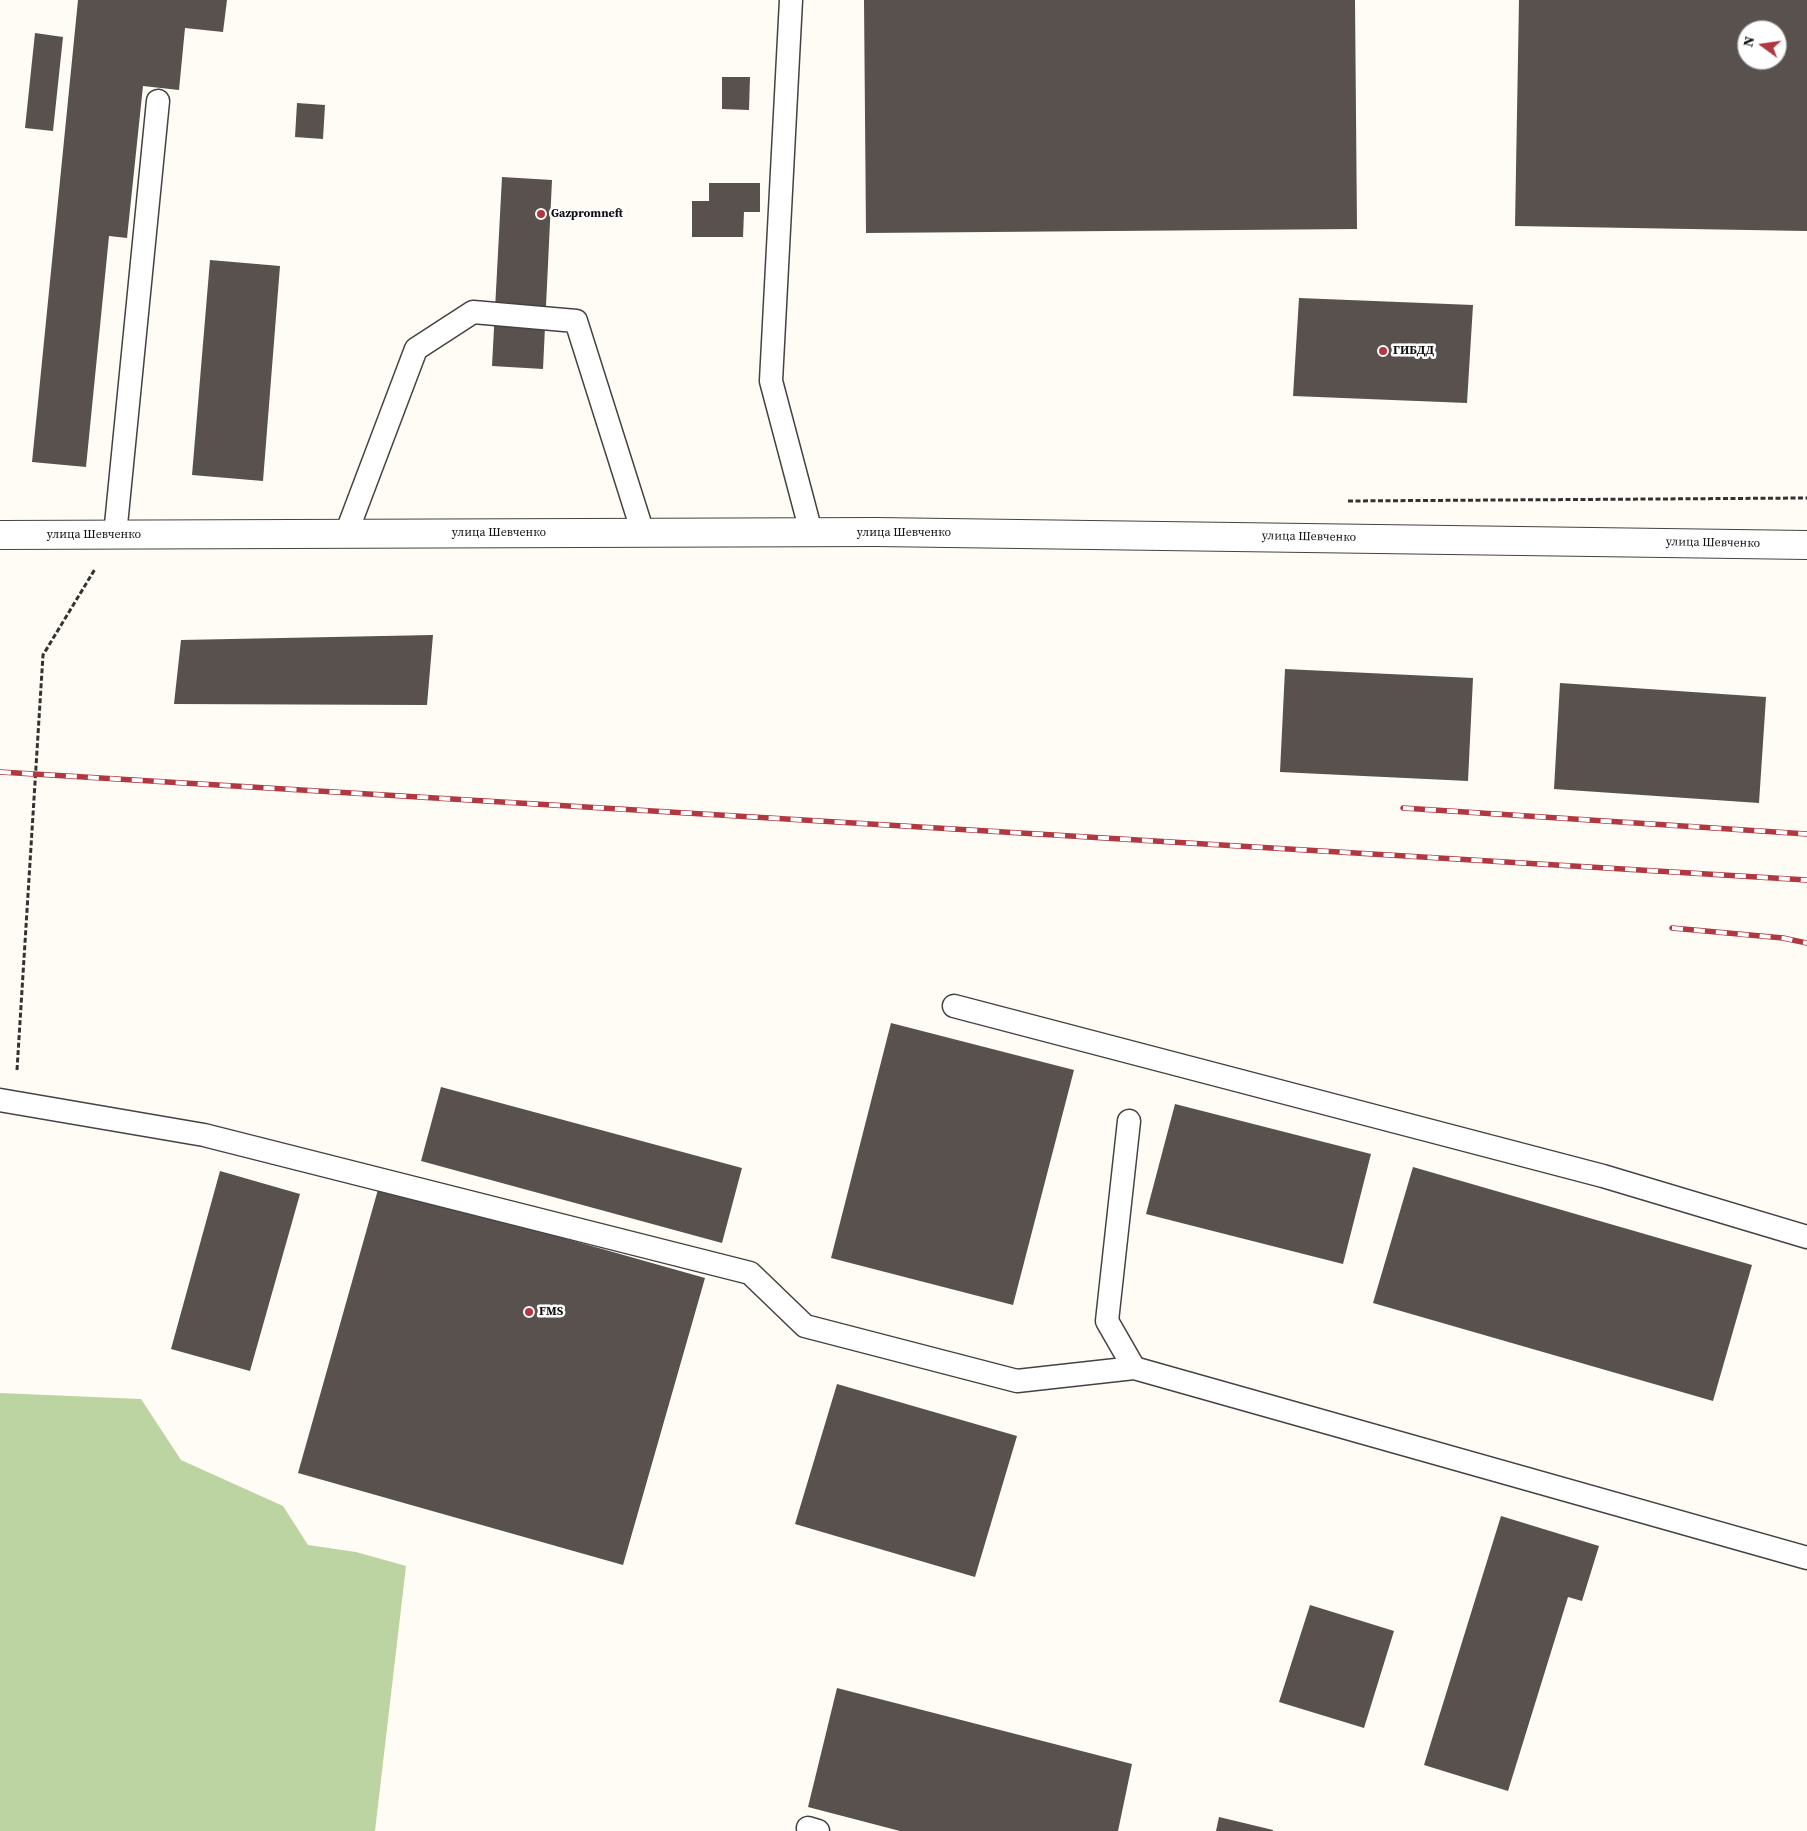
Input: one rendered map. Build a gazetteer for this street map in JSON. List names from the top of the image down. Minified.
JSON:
{"streets":{"street":["улица Шевченко"]},"places":["Gazpromneft","ГИБДД","FMS"],"north":"left"}
